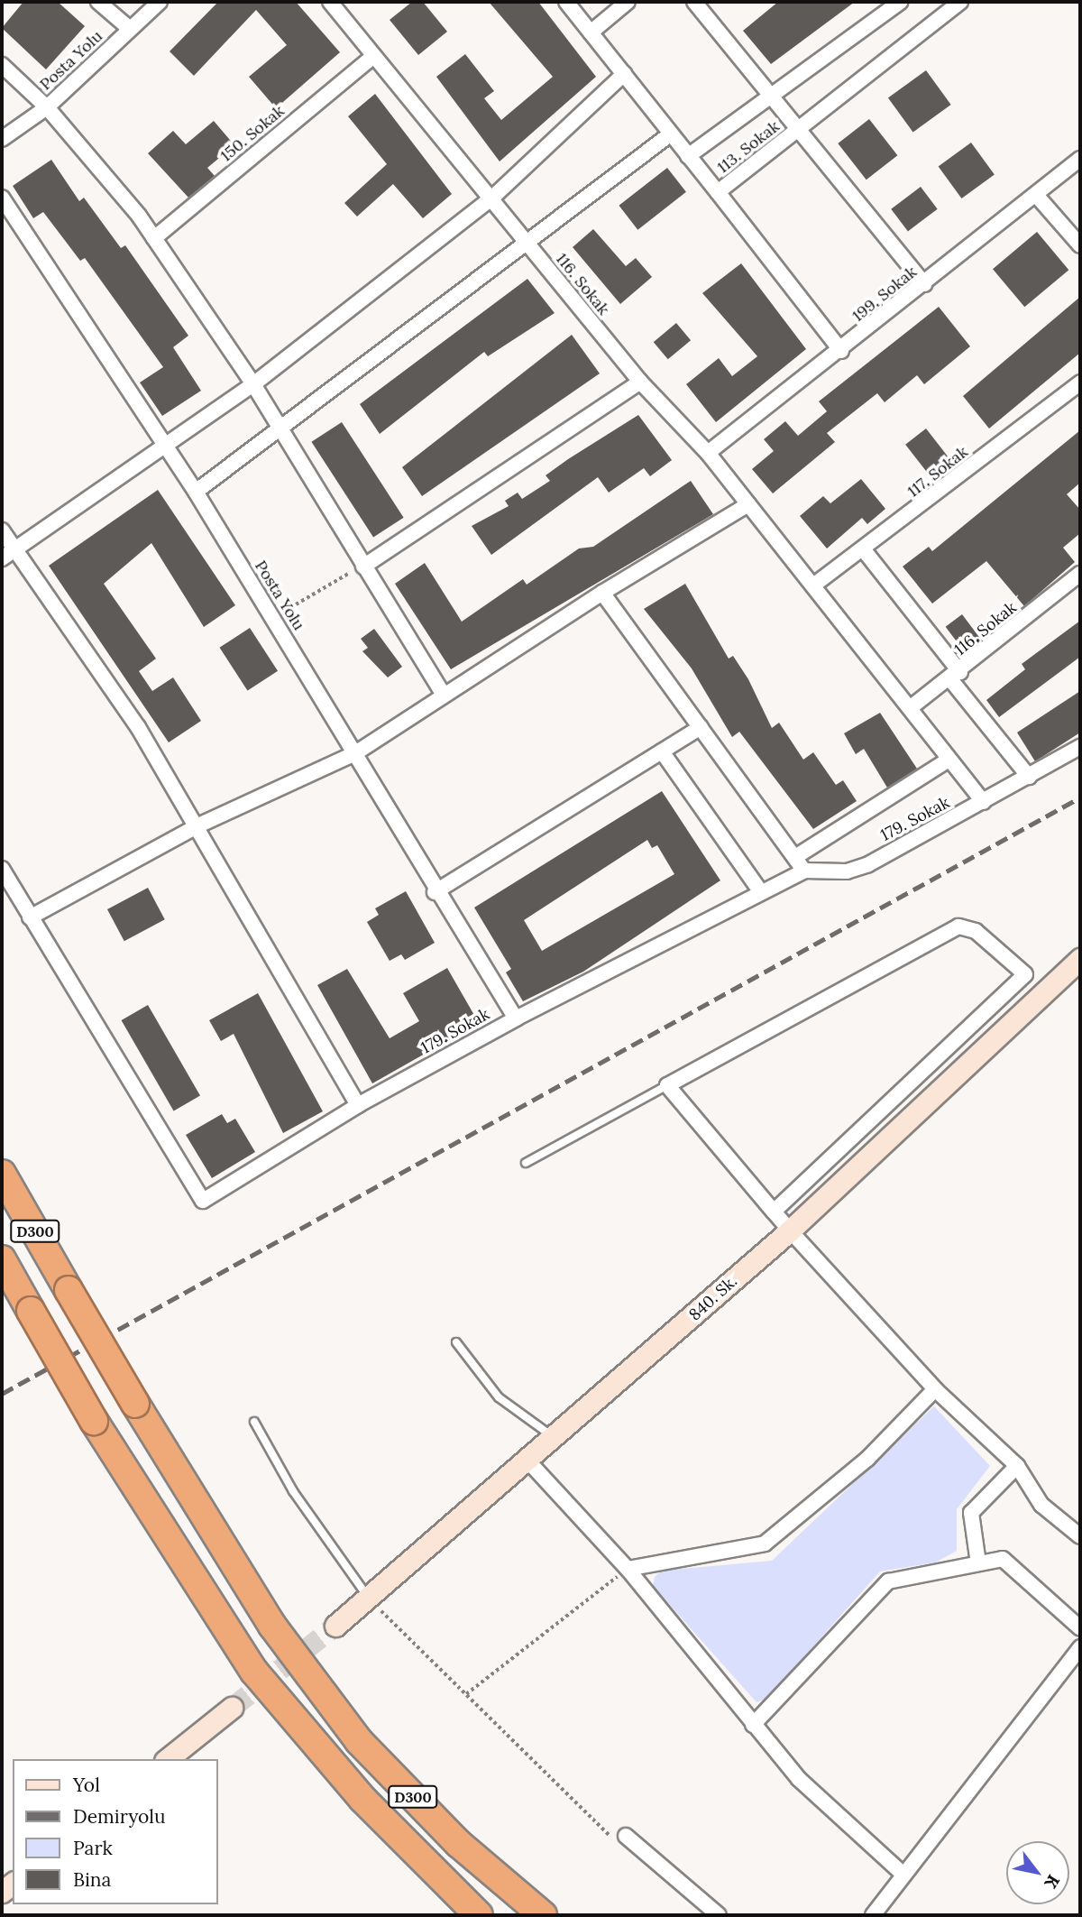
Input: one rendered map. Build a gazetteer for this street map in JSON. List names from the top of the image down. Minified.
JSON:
{"streets":{"highway":["D300"],"street":["Posta Yolu","150. Sokak","113. Sokak","116. Sokak","199. Sokak","117. Sokak","179. Sokak","840. Sk."]},"crossings":[["Posta Yolu","179. Sokak"],["150. Sokak","116. Sokak"],["116. Sokak","199. Sokak"],["116. Sokak","117. Sokak"],["116. Sokak","179. Sokak"]],"legend":["Yol","Demiryolu","Park","Bina"],"north":"bottom right"}
